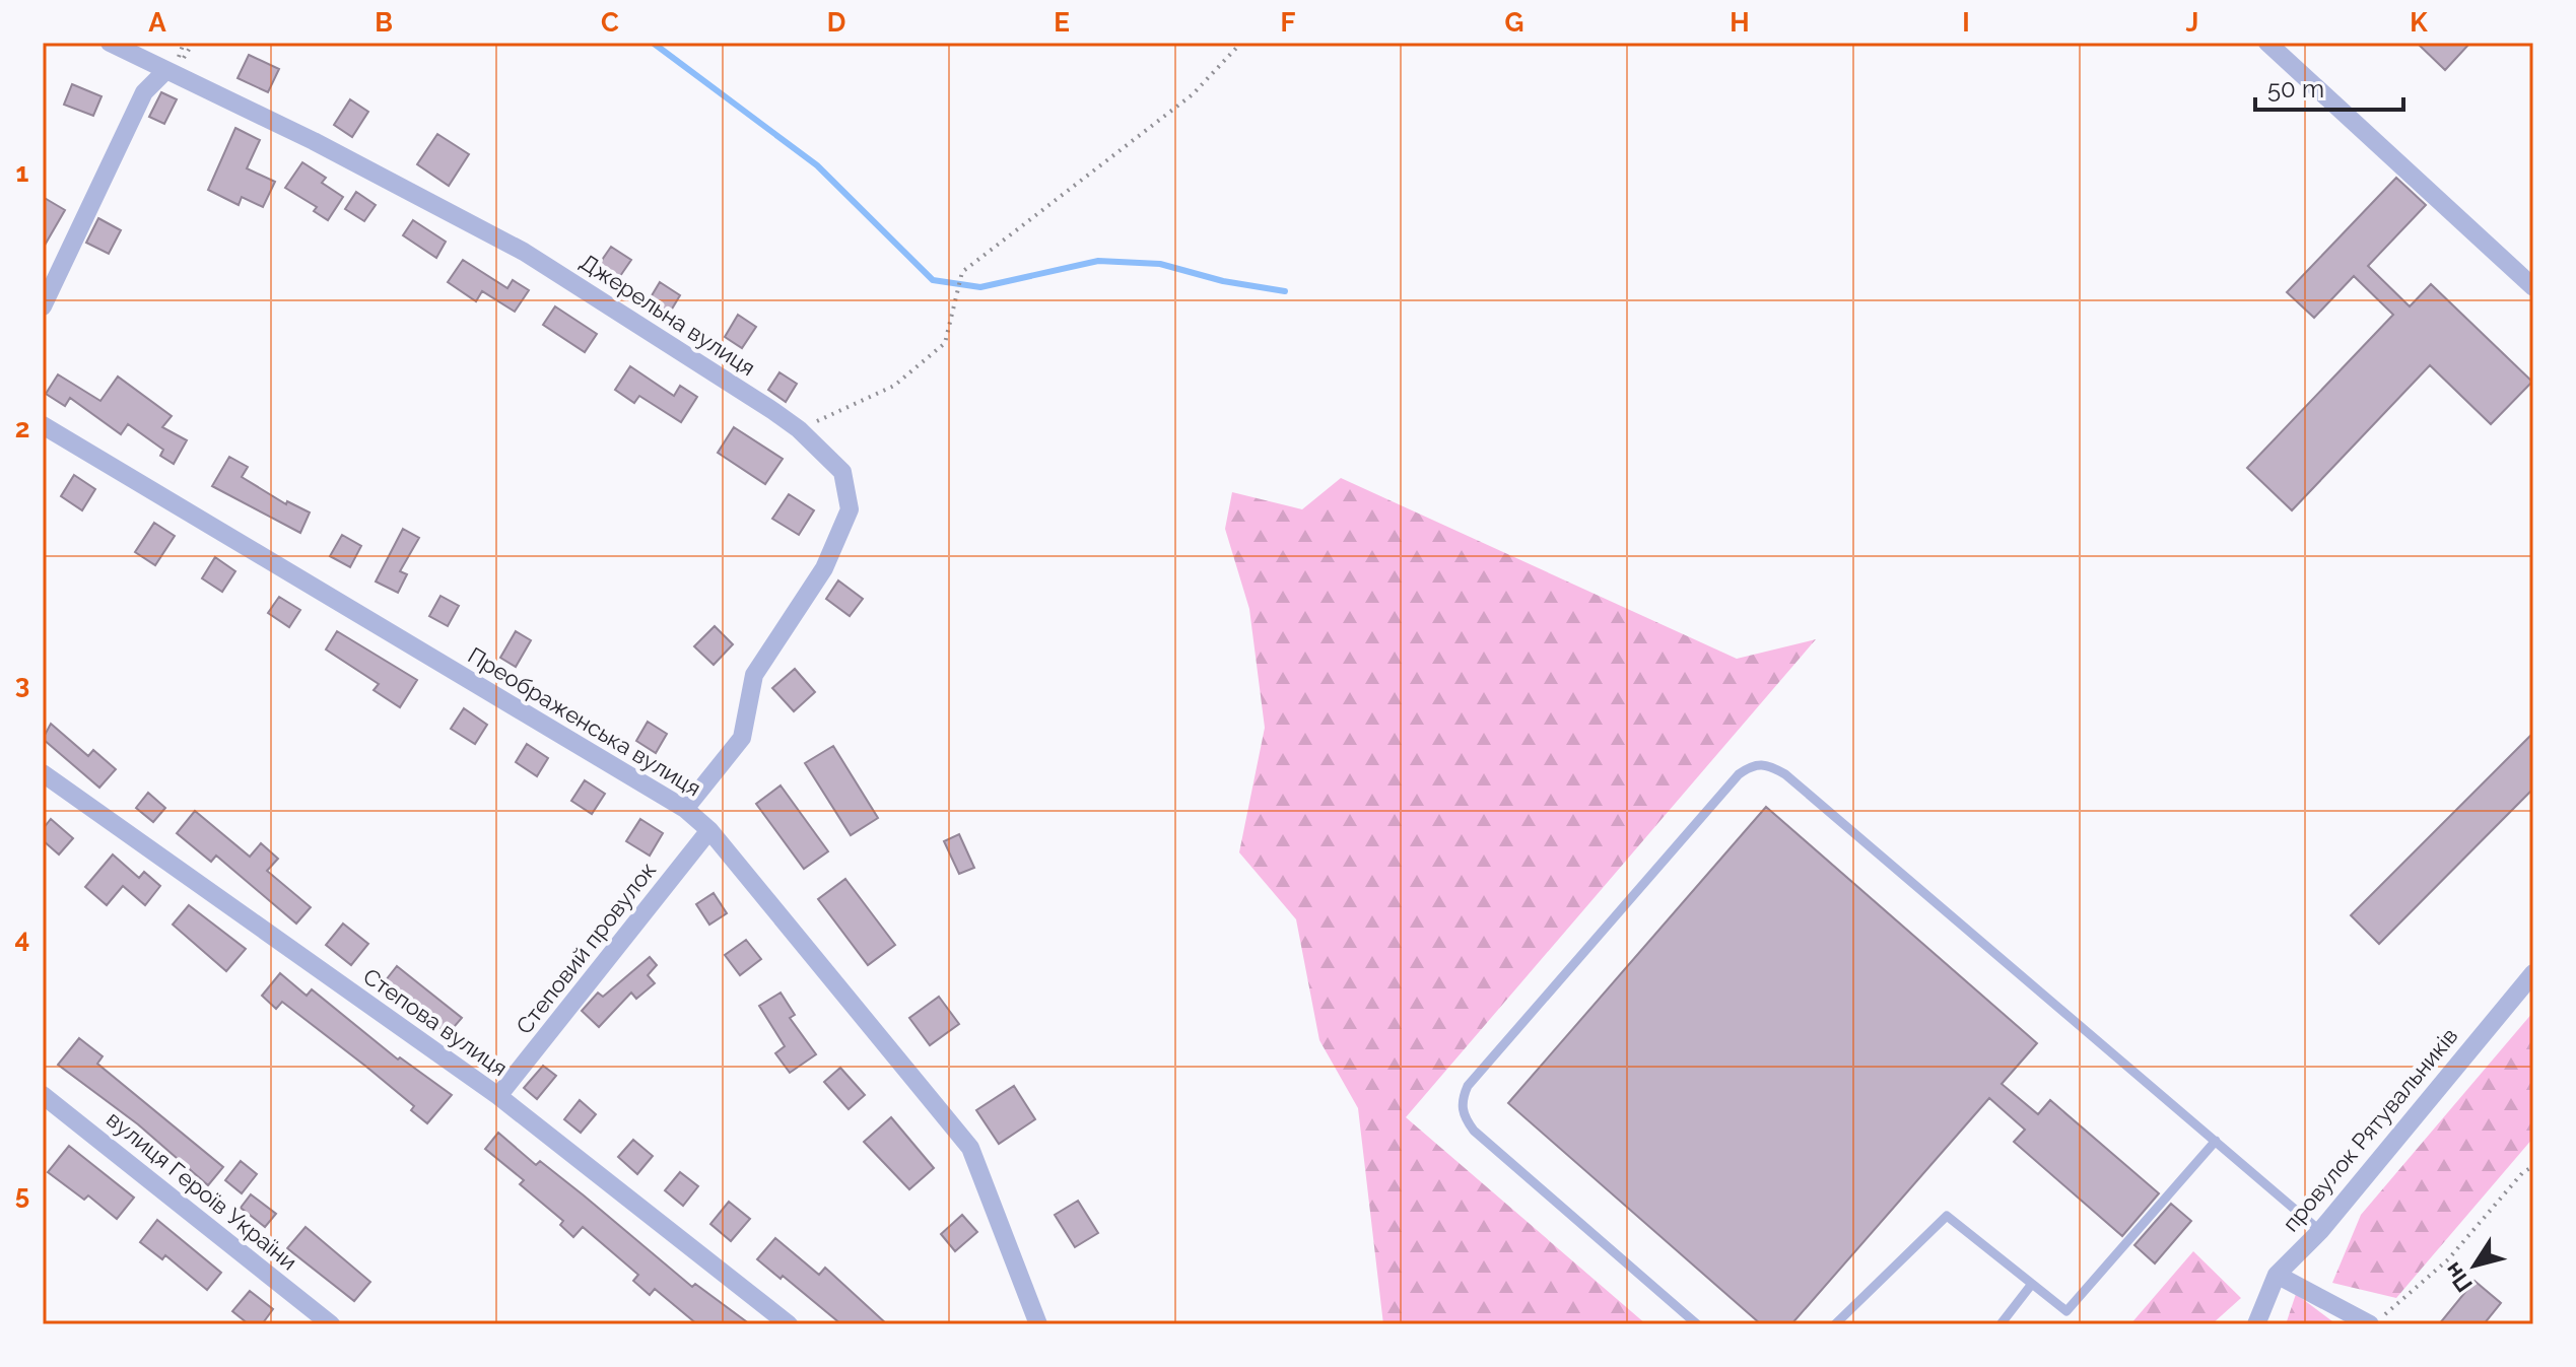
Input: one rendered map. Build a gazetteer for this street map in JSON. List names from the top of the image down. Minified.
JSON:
{"streets":{"street":["Джерельна вулиця","Преображенська вулиця","Степовий провулок","Степова вулиця","провулок Рятувальників","вулиця Героїв України"]},"crossings":[["Джерельна вулиця","Преображенська вулиця"],["Преображенська вулиця","Степовий провулок"],["Степовий провулок","Степова вулиця"]],"scale_bar":"50 m","north":"bottom left","grid":{"columns":["A","B","C","D","E","F","G","H","I","J","K"],"rows":["1","2","3","4","5"]}}
